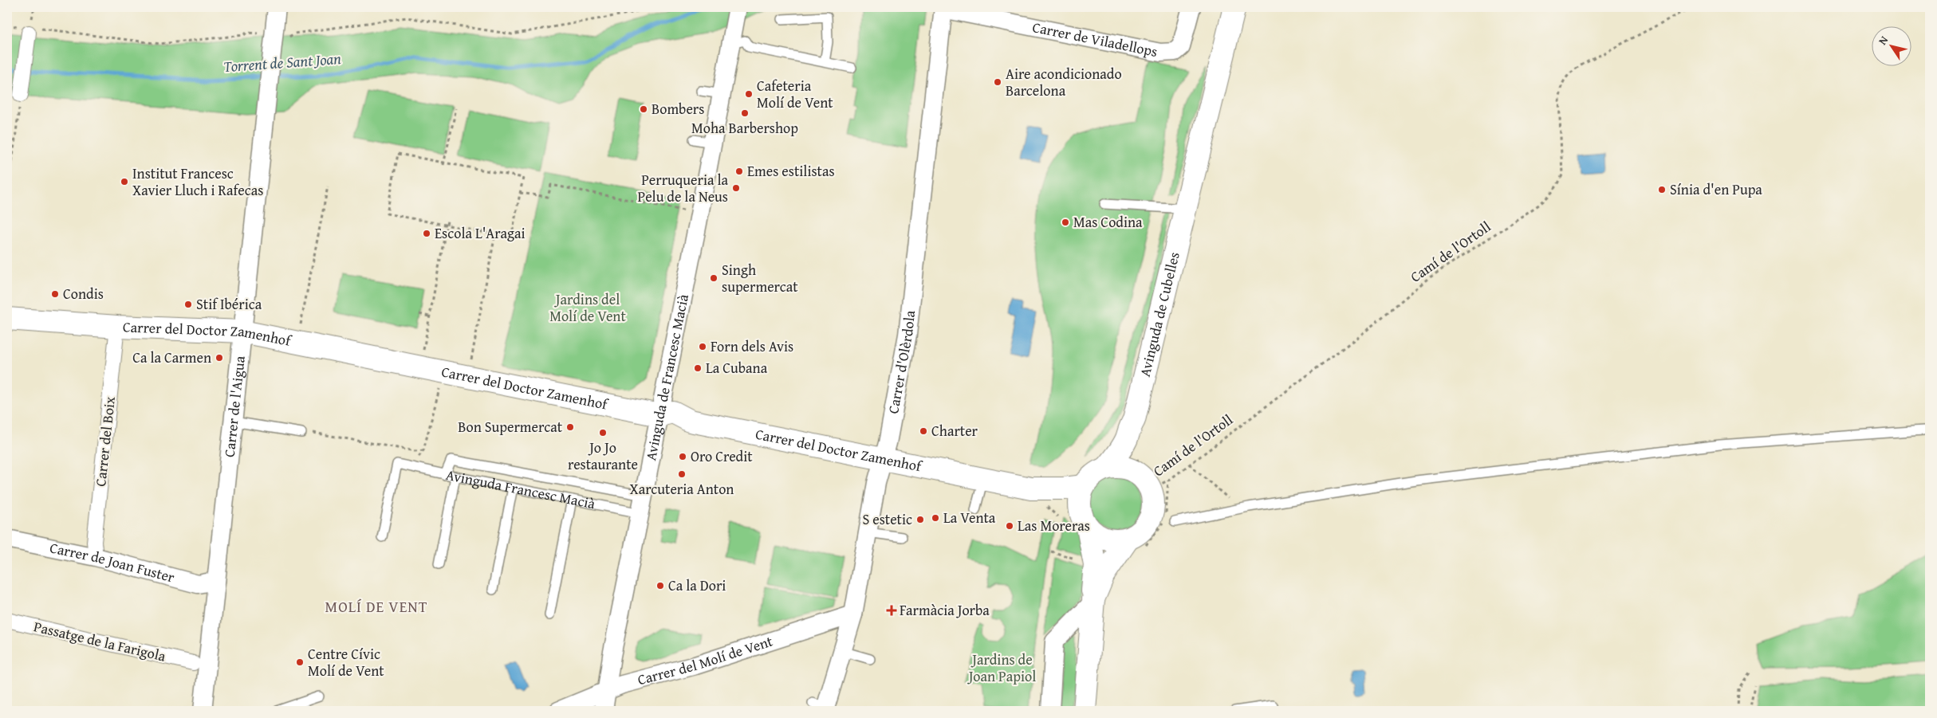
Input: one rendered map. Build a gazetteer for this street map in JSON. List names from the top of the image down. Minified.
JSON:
{"streets":{"street":["Carrer de Viladellops","Avinguda de Cubelles","Carrer del Doctor Zamenhof","Carrer d'Olèrdola","Avinguda de Francesc Macià","Carrer de l'Aigua","Carrer del Boix","Carrer de Joan Fuster","Passatge de la Farigola","Carrer del Molí de Vent"],"lane":["Avinguda Francesc Macià"],"path":["Camí de l'Ortoll"]},"crossings":[["Carrer de Viladellops","Carrer d'Olèrdola"],["Carrer del Doctor Zamenhof","Carrer d'Olèrdola"],["Carrer del Doctor Zamenhof","Avinguda de Francesc Macià"],["Carrer del Doctor Zamenhof","Carrer de l'Aigua"],["Carrer del Doctor Zamenhof","Carrer del Boix"],["Carrer d'Olèrdola","Carrer del Molí de Vent"],["Avinguda de Francesc Macià","Avinguda Francesc Macià"],["Avinguda de Francesc Macià","Carrer del Molí de Vent"],["Carrer de l'Aigua","Carrer de Joan Fuster"],["Carrer del Boix","Carrer de Joan Fuster"]],"districts":["MOLÍ DE VENT"],"water":["Torrent de Sant Joan"],"parks":["Jardins del Molí de Vent","Jardins de Joan Papiol"],"places":{"other":["Aire acondicionado Barcelona","Cafeteria Molí de Vent","Bombers","Moha Barbershop","Emes estilistas","Institut Francesc Xavier Lluch i Rafecas","Perruqueria la Pelu de la Neus","Sínia d'en Pupa","Mas Codina","Escola L'Aragai","Singh supermercat","Condis","Stif Ibérica","Forn dels Avis","Ca la Carmen","La Cubana","Bon Supermercat","Charter","Jo Jo restaurante","Oro Credit","Xarcuteria Anton","La Venta","S estetic","Las Moreras","Ca la Dori","Centre Cívic Molí de Vent"],"health":["Farmàcia Jorba"]},"north":"top left"}
